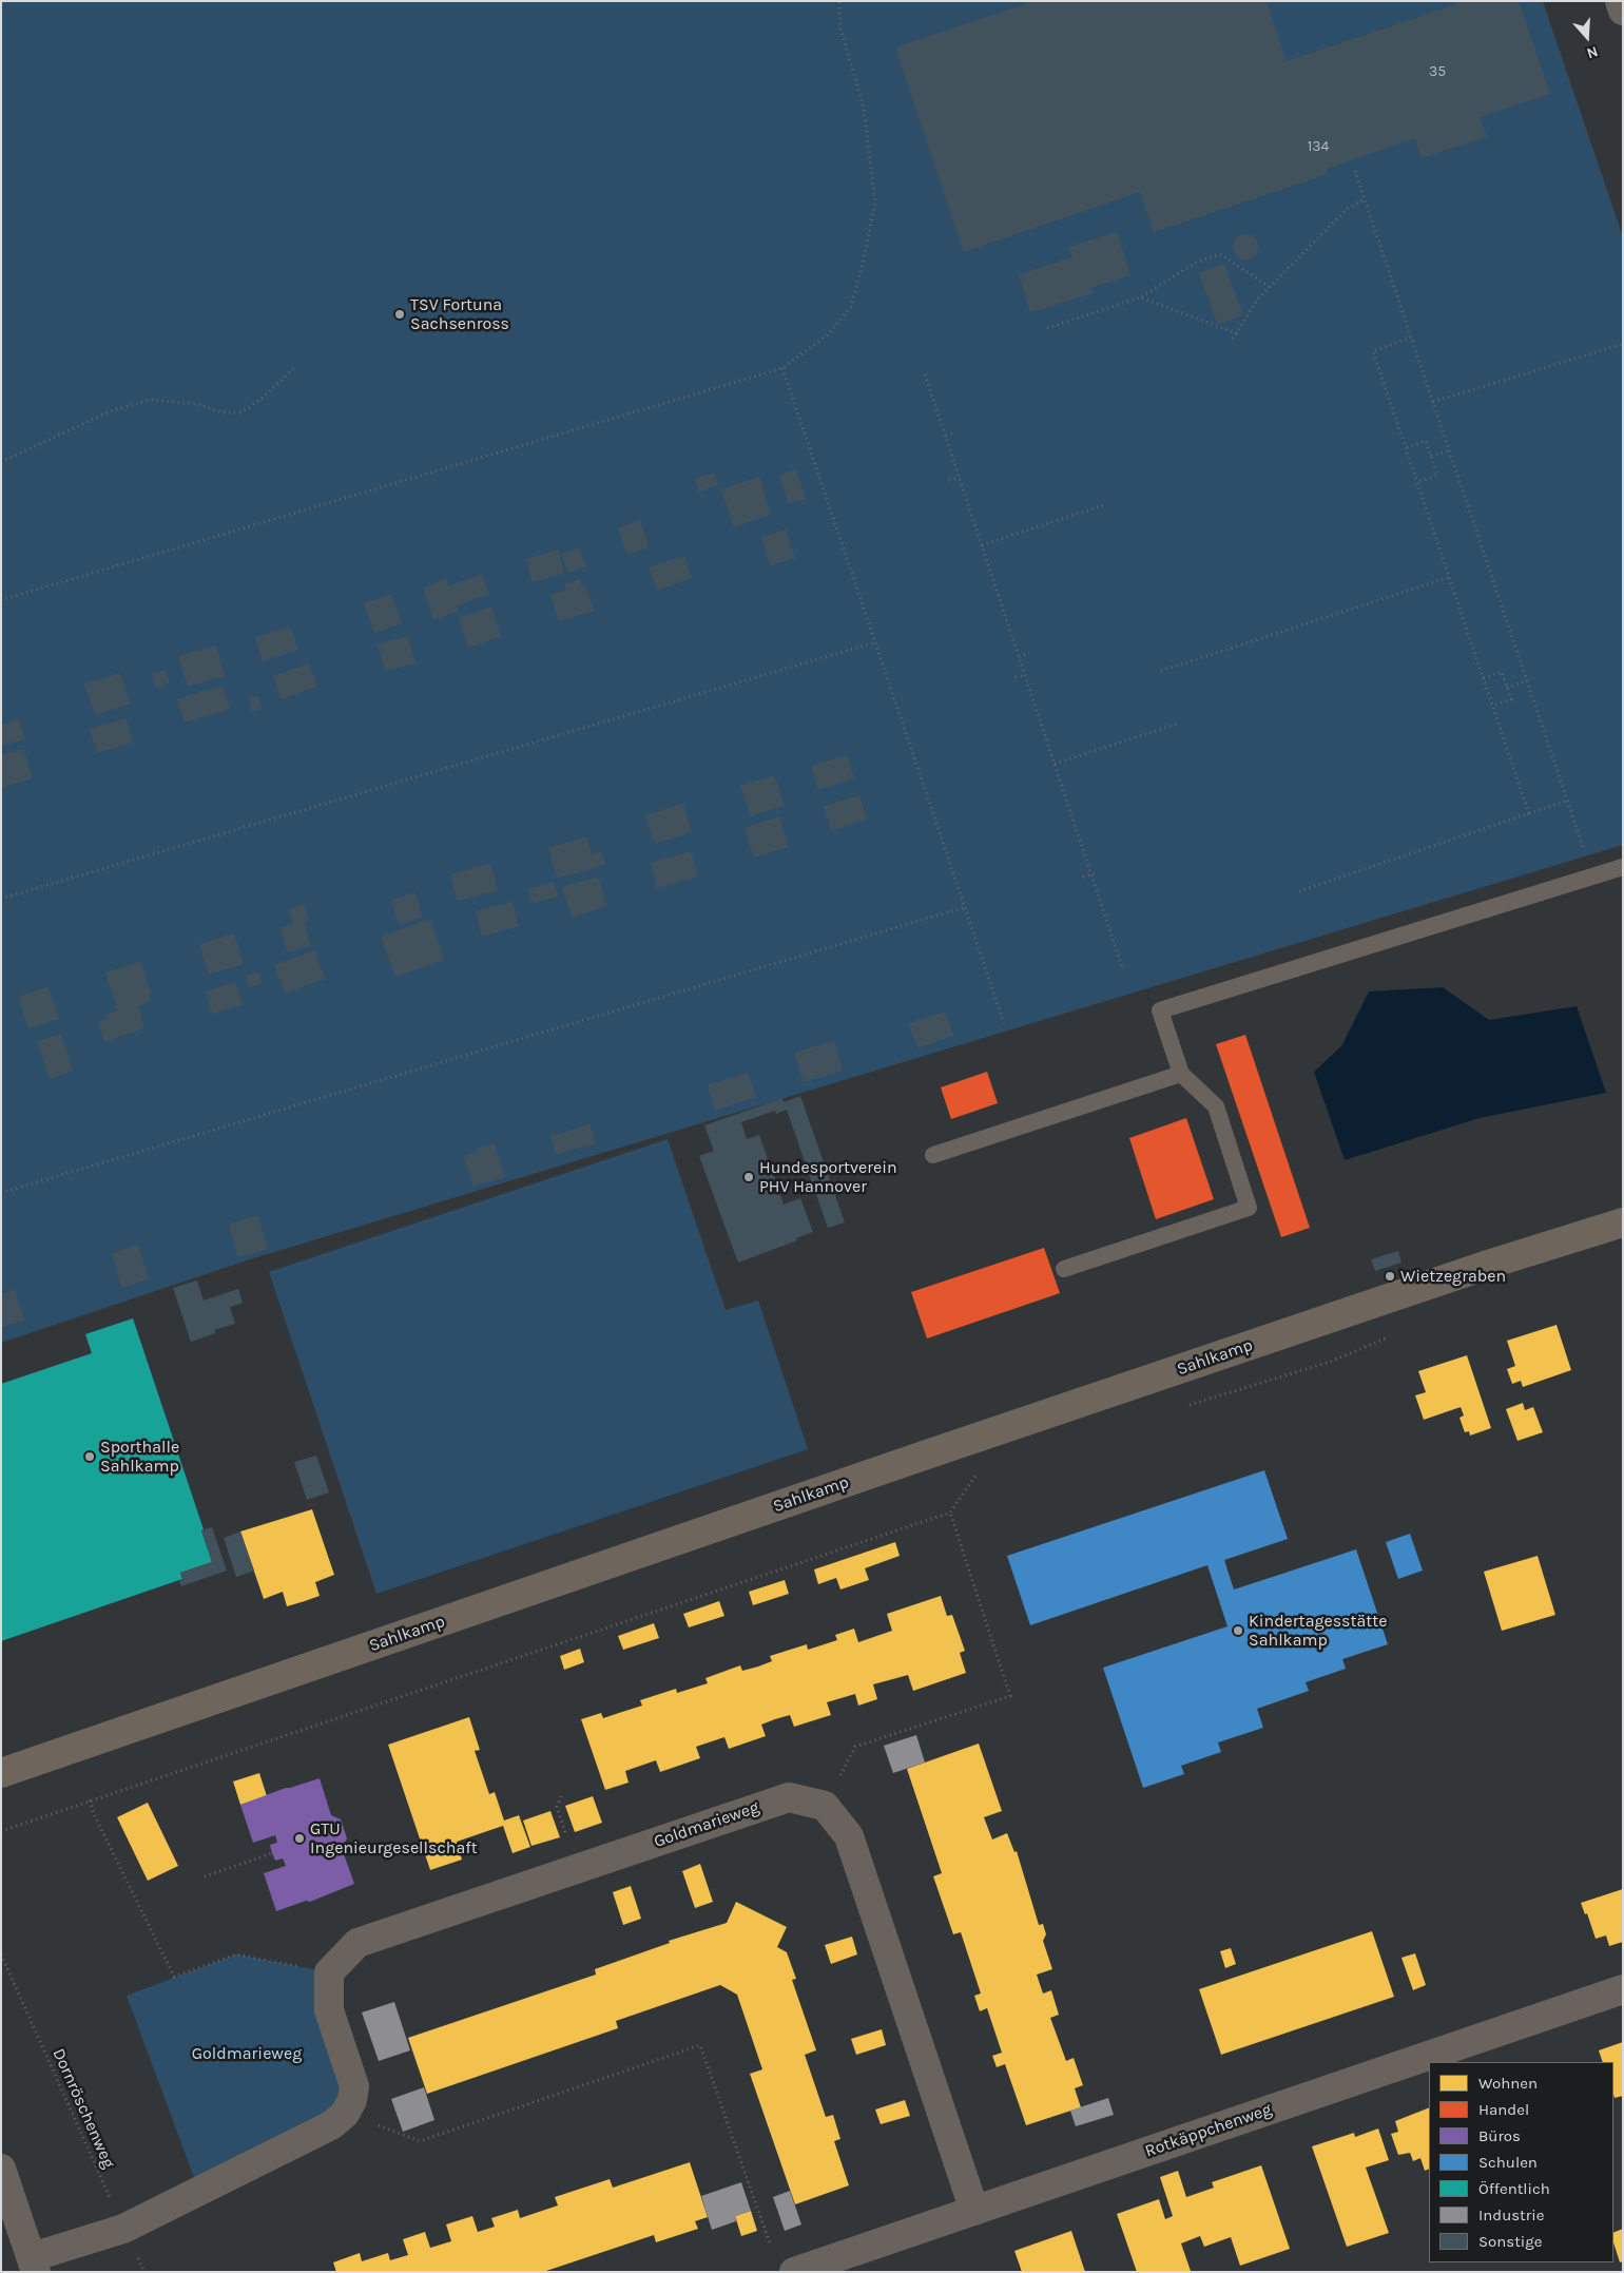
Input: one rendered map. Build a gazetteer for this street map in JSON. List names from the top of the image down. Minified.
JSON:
{"streets":{"street":["Sahlkamp","Goldmarieweg","Rotkäppchenweg"],"path":["Dornröschenweg"]},"parks":["Goldmarieweg"],"places":["TSV Fortuna Sachsenross","Hundesportverein PHV Hannover","Wietzegraben","Sporthalle Sahlkamp","Kindertagesstätte Sahlkamp","GTU Ingenieurgesellschaft"],"house_numbers":["35","134"],"legend":["Wohnen","Handel","Büros","Schulen","Öffentlich","Industrie","Sonstige"],"north":"bottom"}
